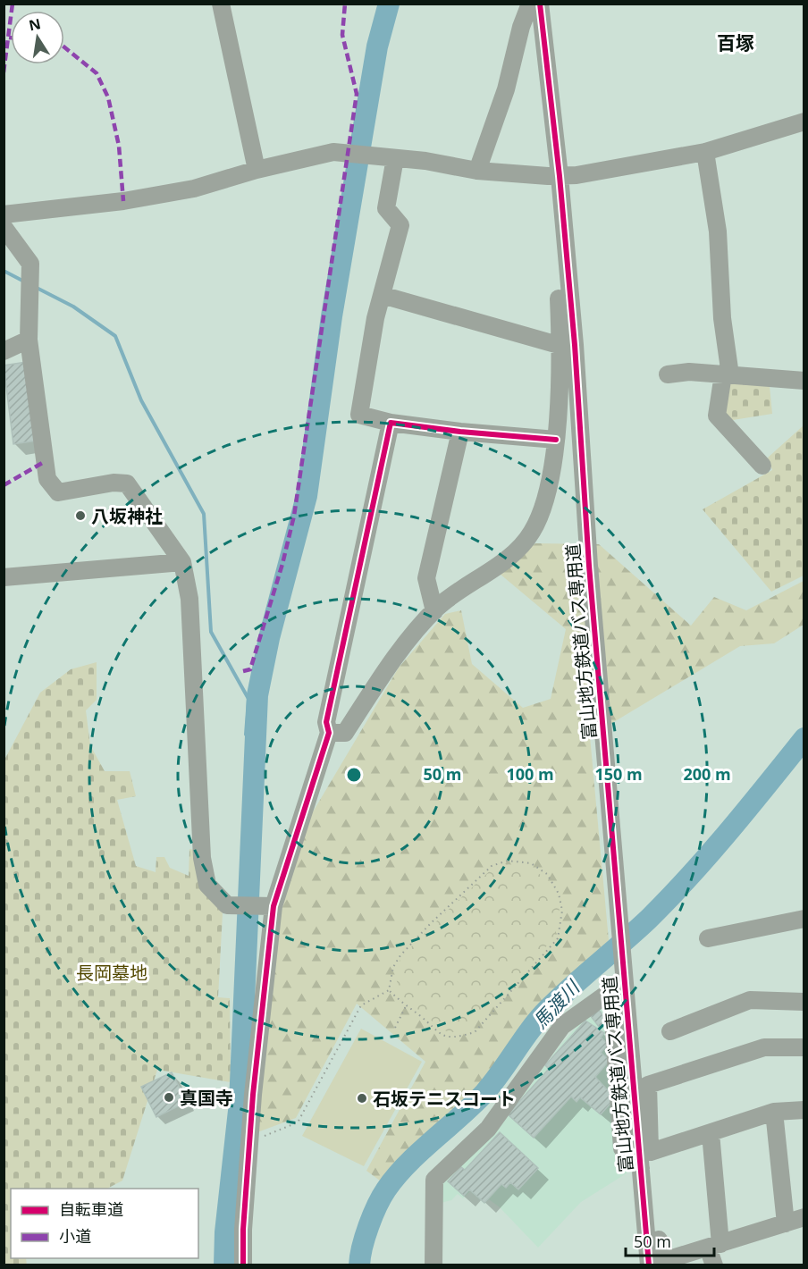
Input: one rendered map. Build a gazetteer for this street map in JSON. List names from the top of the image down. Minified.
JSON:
{"streets":{"street":["富山地方鉄道バス専用道"]},"districts":["百塚"],"water":["馬渡川"],"parks":["長岡墓地"],"places":["八坂神社","真国寺","石坂テニスコート"],"legend":["自転車道","小道"],"scale_bar":"50 m","north":"top","rings":["50 m","100 m","150 m","200 m"]}
